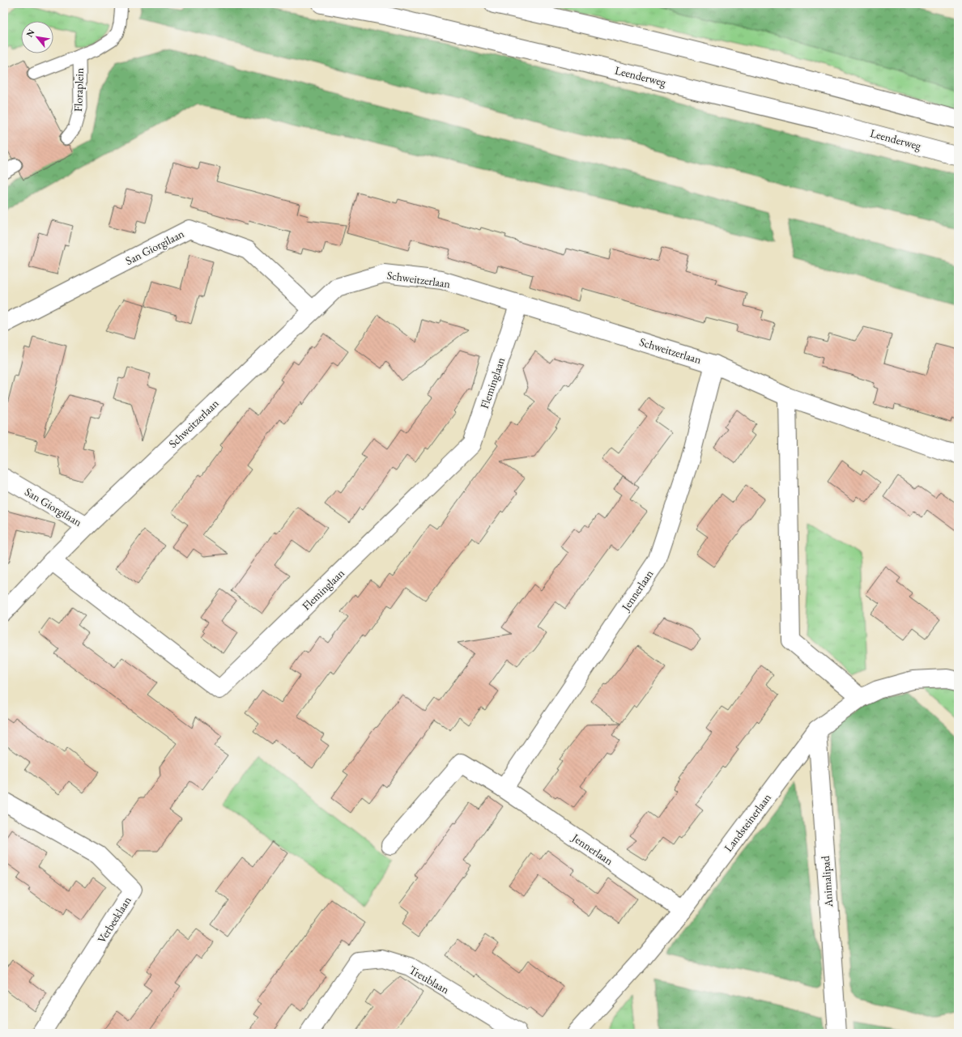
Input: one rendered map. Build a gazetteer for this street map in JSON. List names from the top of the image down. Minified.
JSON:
{"streets":{"street":["Leenderweg","San Giorgilaan","Schweitzerlaan","Fleminglaan","Jennerlaan","Landsteinerlaan","Animalipad","Verbeeklaan","Treublaan"],"lane":["Floraplein"]},"crossings":[["San Giorgilaan","Schweitzerlaan"],["Schweitzerlaan","Fleminglaan"],["Schweitzerlaan","Jennerlaan"],["Jennerlaan","Landsteinerlaan"],["Landsteinerlaan","Animalipad"]],"north":"top left"}
